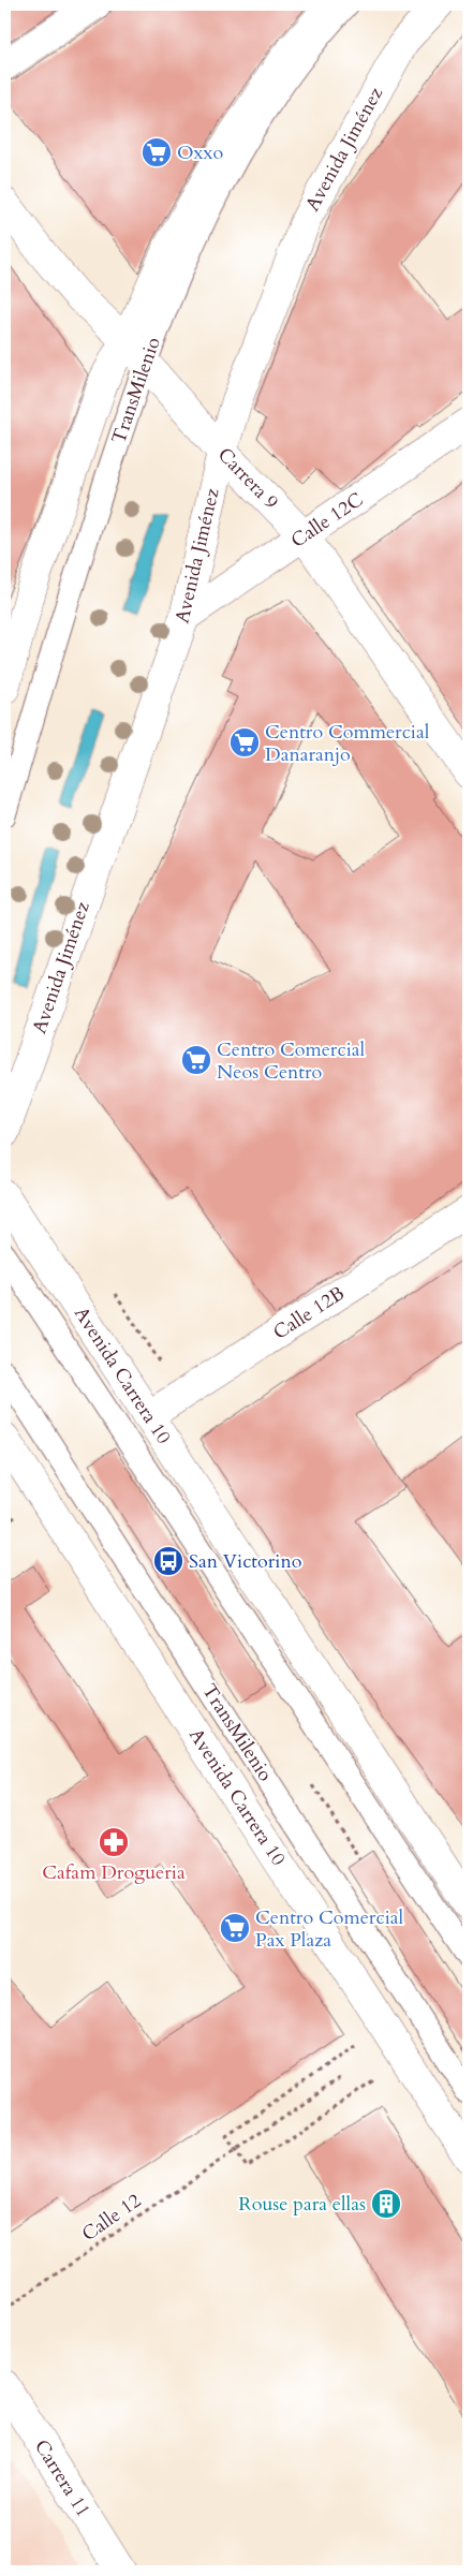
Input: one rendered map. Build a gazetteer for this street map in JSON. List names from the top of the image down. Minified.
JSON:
{"streets":{"street":["Avenida Jiménez","Carrera 9","Calle 12C","Calle 12B","Avenida Carrera 10","Carrera 11"],"lane":["TransMilenio"],"path":["Calle 12"]},"crossings":[["Avenida Jiménez","Carrera 9"],["Avenida Jiménez","Calle 12C"],["TransMilenio","Carrera 9"],["Carrera 9","Calle 12C"],["Calle 12B","Avenida Carrera 10"]],"places":{"supermarket":["Oxxo","Centro Commercial Danaranjo","Centro Comercial Neos Centro","Centro Comercial Pax Plaza"],"bus stop":["San Victorino"],"pharmacy":["Cafam Drogueria"],"building":["Rouse para ellas"]}}
